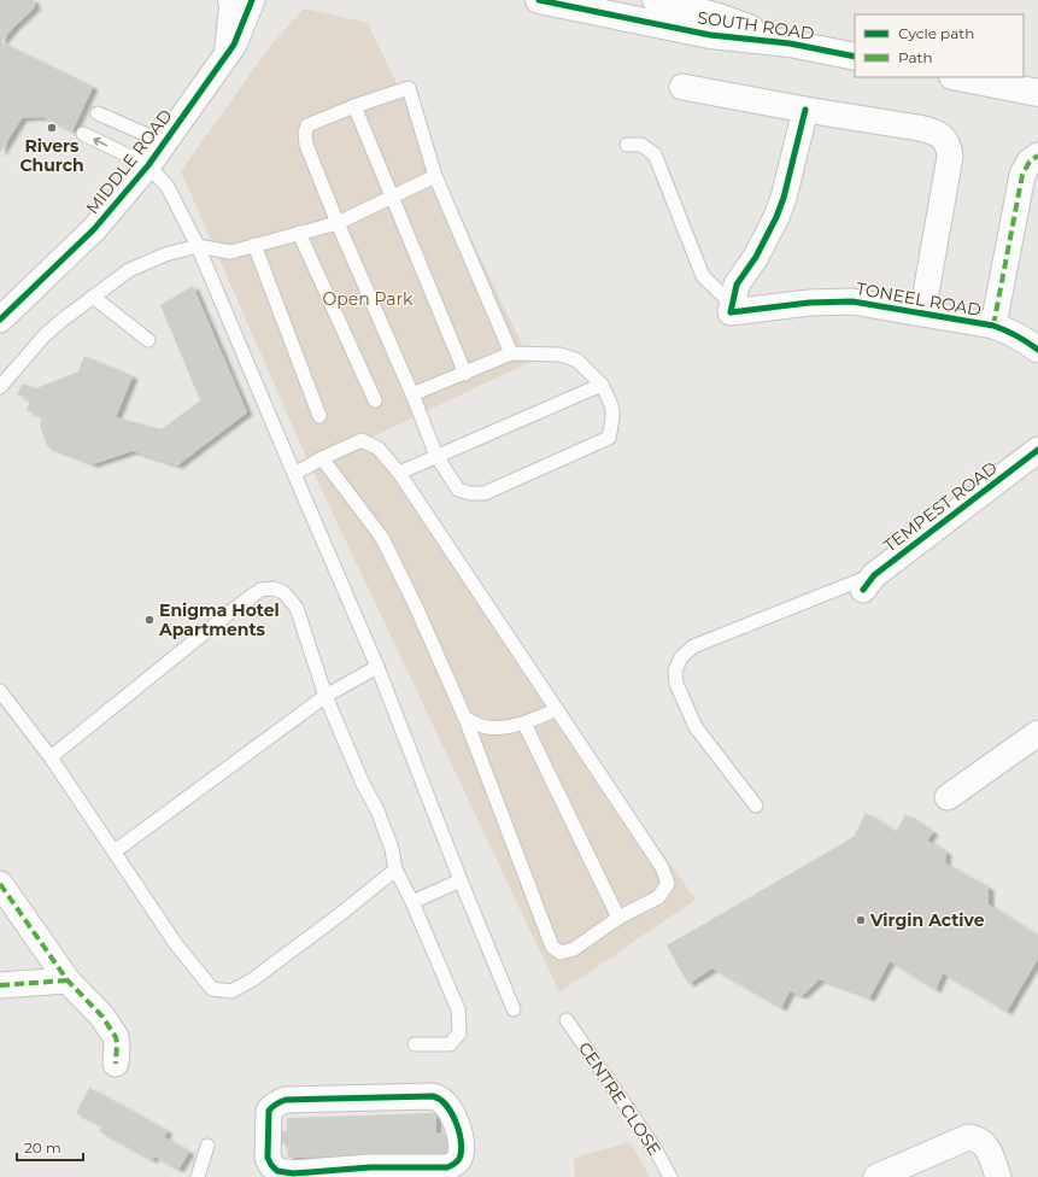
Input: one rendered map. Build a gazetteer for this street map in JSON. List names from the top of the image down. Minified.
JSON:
{"streets":{"street":["SOUTH ROAD","MIDDLE ROAD","TONEEL ROAD","TEMPEST ROAD"],"lane":["CENTRE CLOSE"]},"parks":["Open Park"],"places":["Rivers Church","Enigma Hotel Apartments","Virgin Active"],"legend":["Cycle path","Path"],"scale_bar":"20 m"}
